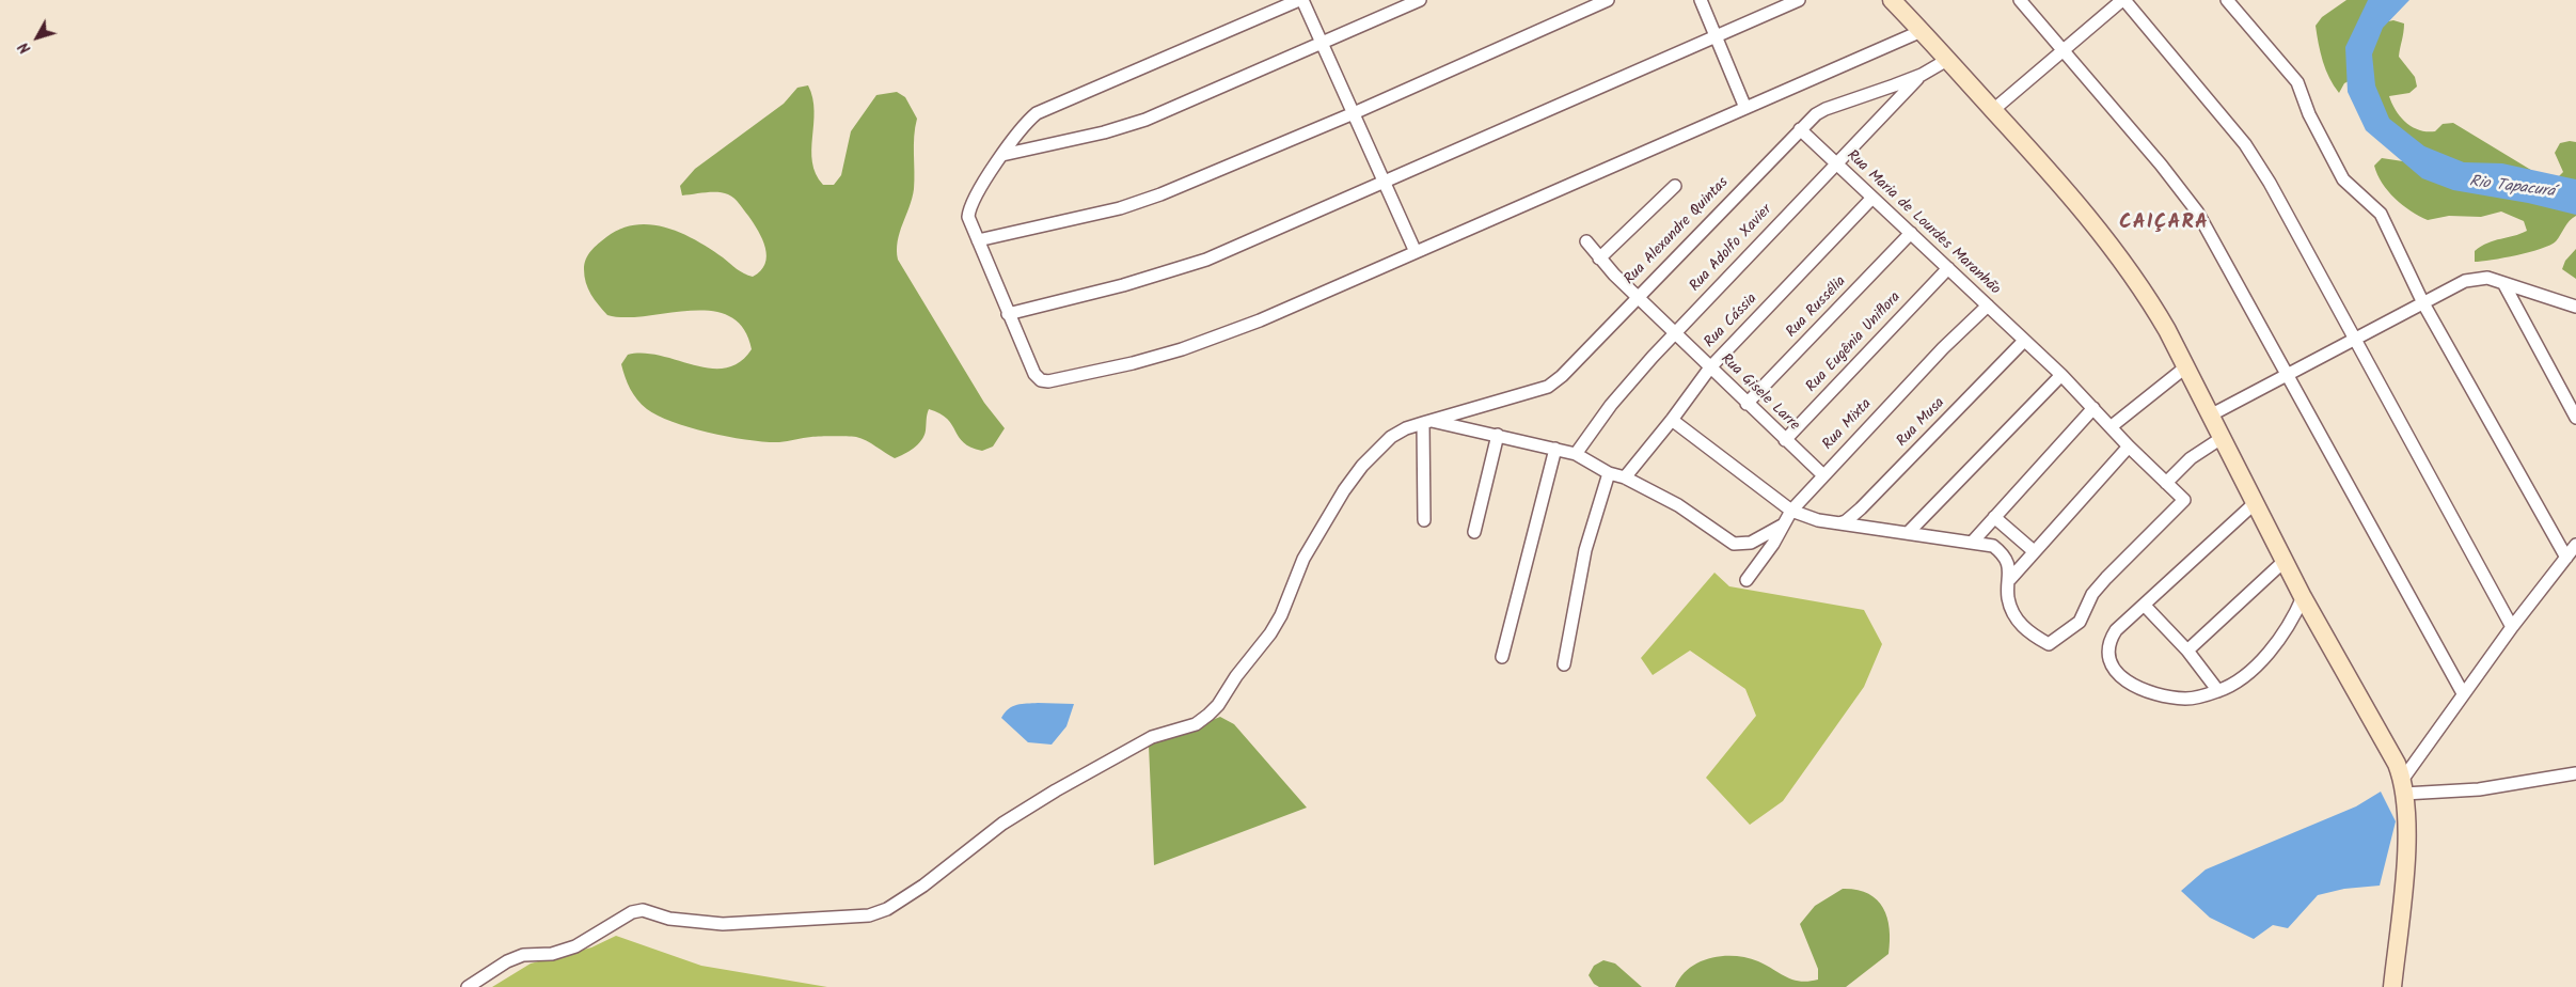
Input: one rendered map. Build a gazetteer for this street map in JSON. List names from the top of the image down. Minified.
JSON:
{"streets":{"street":["Rua Maria de Lourdes Maranhão","Rua Alexandre Quintas","Rua Adolfo Xavier","Rua Russélia","Rua Cássia","Rua Eugênia Uniflora","Rua Gisele Larre","Rua Musa","Rua Mixta"]},"crossings":[["Rua Maria de Lourdes Maranhão","Rua Alexandre Quintas"],["Rua Maria de Lourdes Maranhão","Rua Adolfo Xavier"],["Rua Maria de Lourdes Maranhão","Rua Russélia"],["Rua Maria de Lourdes Maranhão","Rua Cássia"],["Rua Maria de Lourdes Maranhão","Rua Eugênia Uniflora"],["Rua Maria de Lourdes Maranhão","Rua Musa"],["Rua Maria de Lourdes Maranhão","Rua Mixta"],["Rua Alexandre Quintas","Rua Adolfo Xavier"],["Rua Alexandre Quintas","Rua Gisele Larre"],["Rua Adolfo Xavier","Rua Gisele Larre"],["Rua Russélia","Rua Gisele Larre"],["Rua Cássia","Rua Gisele Larre"],["Rua Eugênia Uniflora","Rua Gisele Larre"],["Rua Gisele Larre","Rua Mixta"]],"districts":["CAIÇARA"],"water":["Rio Tapacurá"],"north":"bottom left"}
